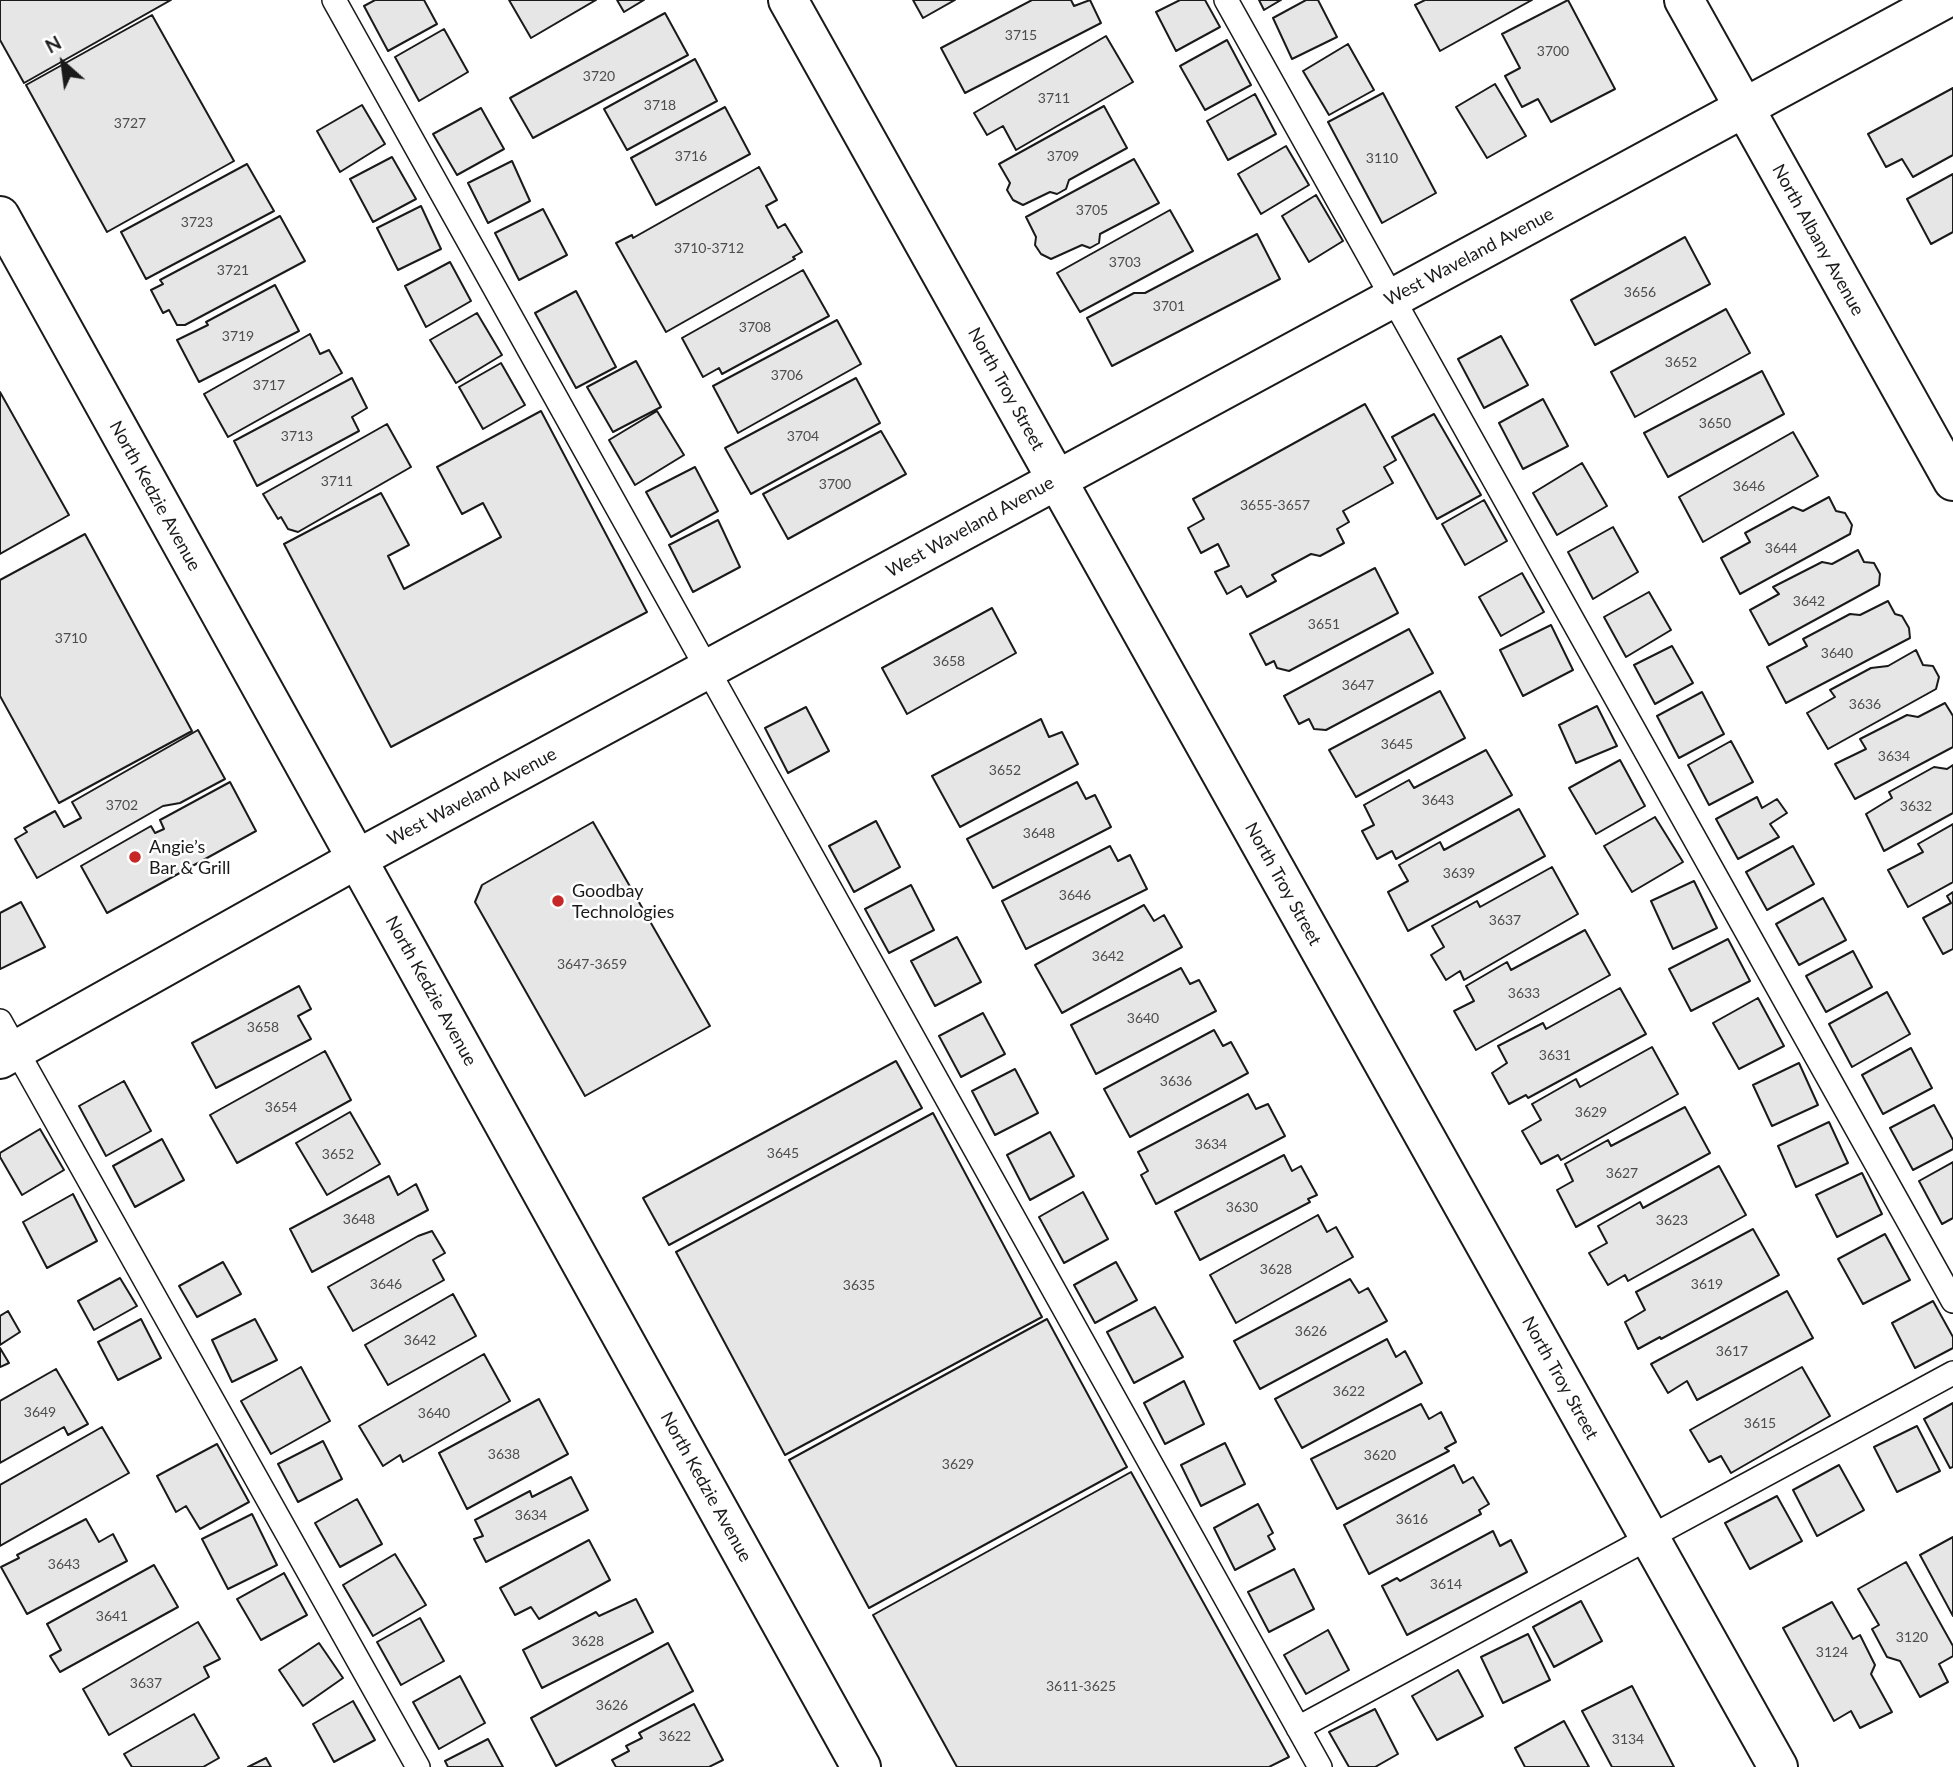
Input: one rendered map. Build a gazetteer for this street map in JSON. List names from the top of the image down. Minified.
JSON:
{"streets":{"street":["North Albany Avenue","West Waveland Avenue","North Troy Street","North Kedzie Avenue"]},"crossings":[["North Albany Avenue","West Waveland Avenue"],["West Waveland Avenue","North Troy Street"],["West Waveland Avenue","North Kedzie Avenue"]],"places":["Angie’s Bar & Grill","Goodbay Technologies"],"house_numbers":["3715","3700","3720","3711","3718","3727","3716","3709","3110","3705","3723","3710-3712","3703","3721","3656","3701","3708","3719","3652","3706","3717","3650","3713","3704","3711","3700","3646","3655-3657","3644","3642","3651","3710","3640","3658","3647","3636","3645","3634","3652","3643","3702","3632","3648","3639","3646","3637","3642","3647-3659","3633","3640","3658","3631","3636","3654","3629","3634","3645","3652","3627","3630","3648","3623","3628","3646","3619","3635","3626","3642","3617","3622","3649","3640","3615","3638","3620","3629","3634","3616","3643","3614","3641","3120","3628","3124","3637","3611-3625","3626","3622","3134"],"north":"top left"}
